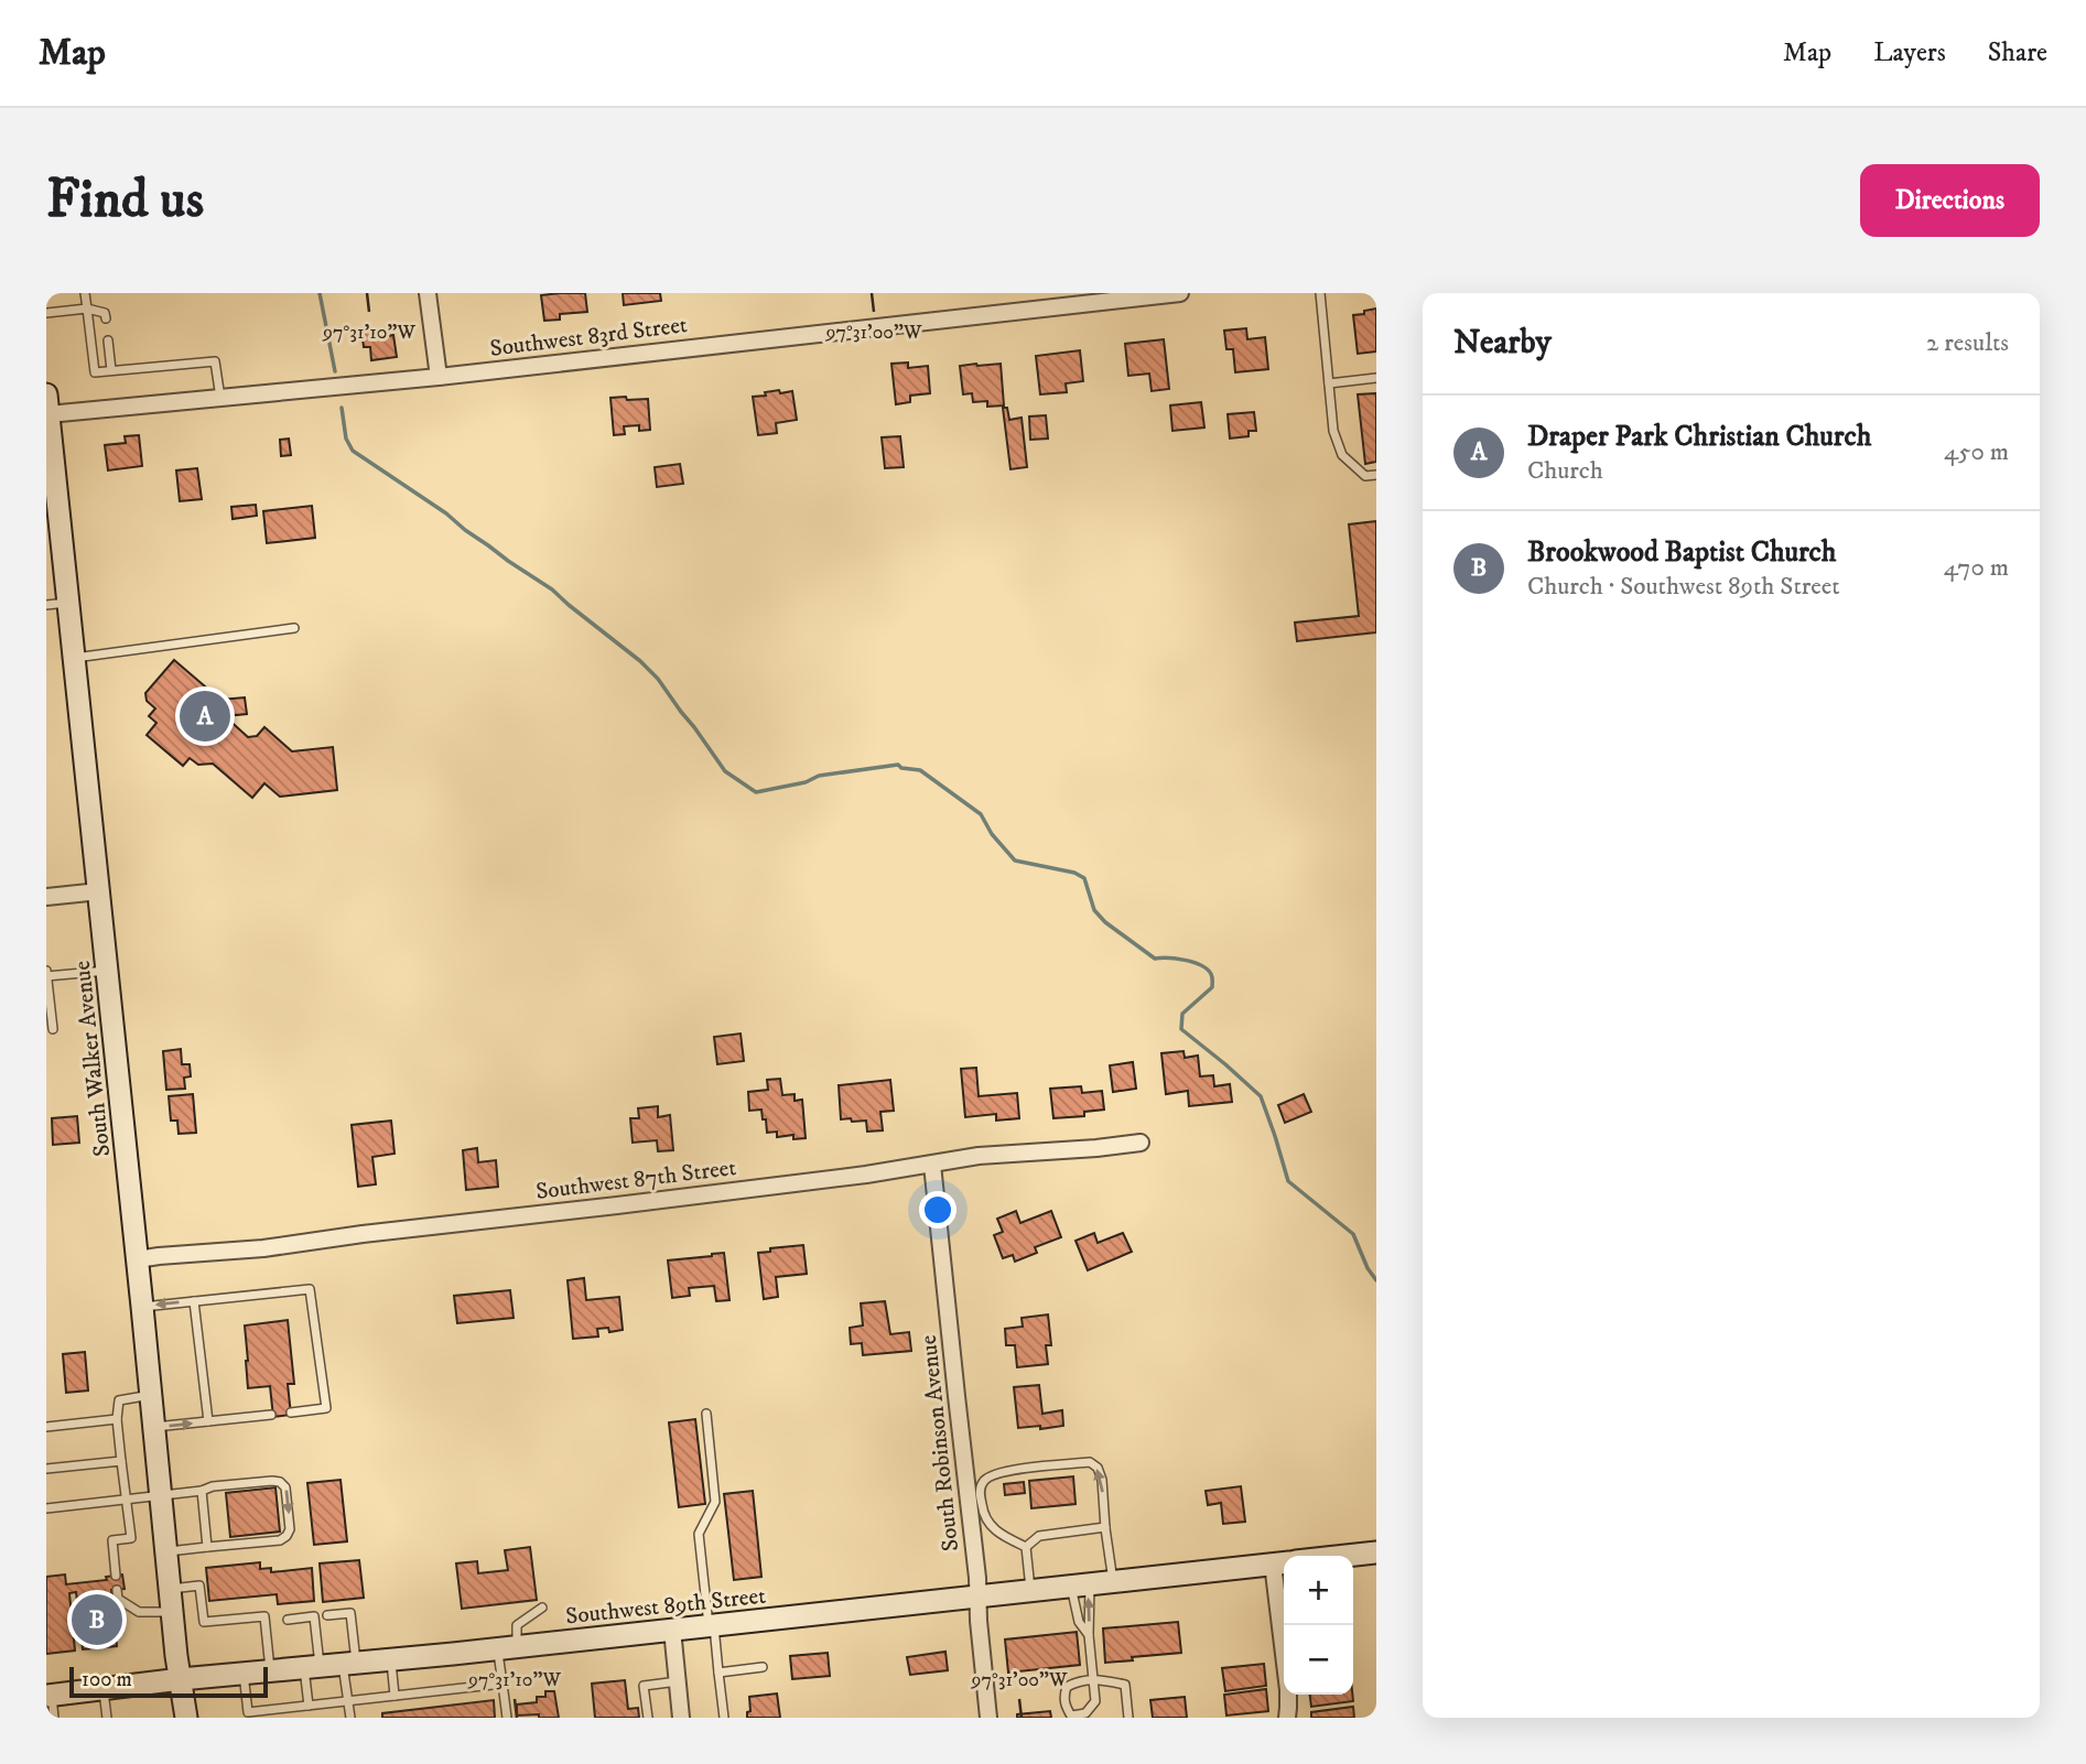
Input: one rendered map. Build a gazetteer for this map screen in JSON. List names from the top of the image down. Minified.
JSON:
{"streets":{"main road":["South Walker Avenue","Southwest 89th Street"],"street":["Southwest 83rd Street","Southwest 87th Street","South Robinson Avenue"]},"crossings":[["Southwest 83rd Street","South Walker Avenue"],["South Walker Avenue","Southwest 87th Street"],["South Walker Avenue","Southwest 89th Street"],["Southwest 87th Street","South Robinson Avenue"],["South Robinson Avenue","Southwest 89th Street"]],"scale_bar":"100 m","page":{"header":"Map","nav":["Map","Layers","Share"],"buttons":"Directions","title":"Find us","heading":["Nearby","2 results"],"list":[{"mark":"A","name":"Draper Park Christian Church","note":"Church","value":"450 m"},{"mark":"B","name":"Brookwood Baptist Church","note":"Church · Southwest 89th Street","value":"470 m"}],"pins":["A","B"],"map_buttons":["+","−"],"scale":"100 m"},"coordinates":["97°31'10\"W","97°31'00\"W"]}
